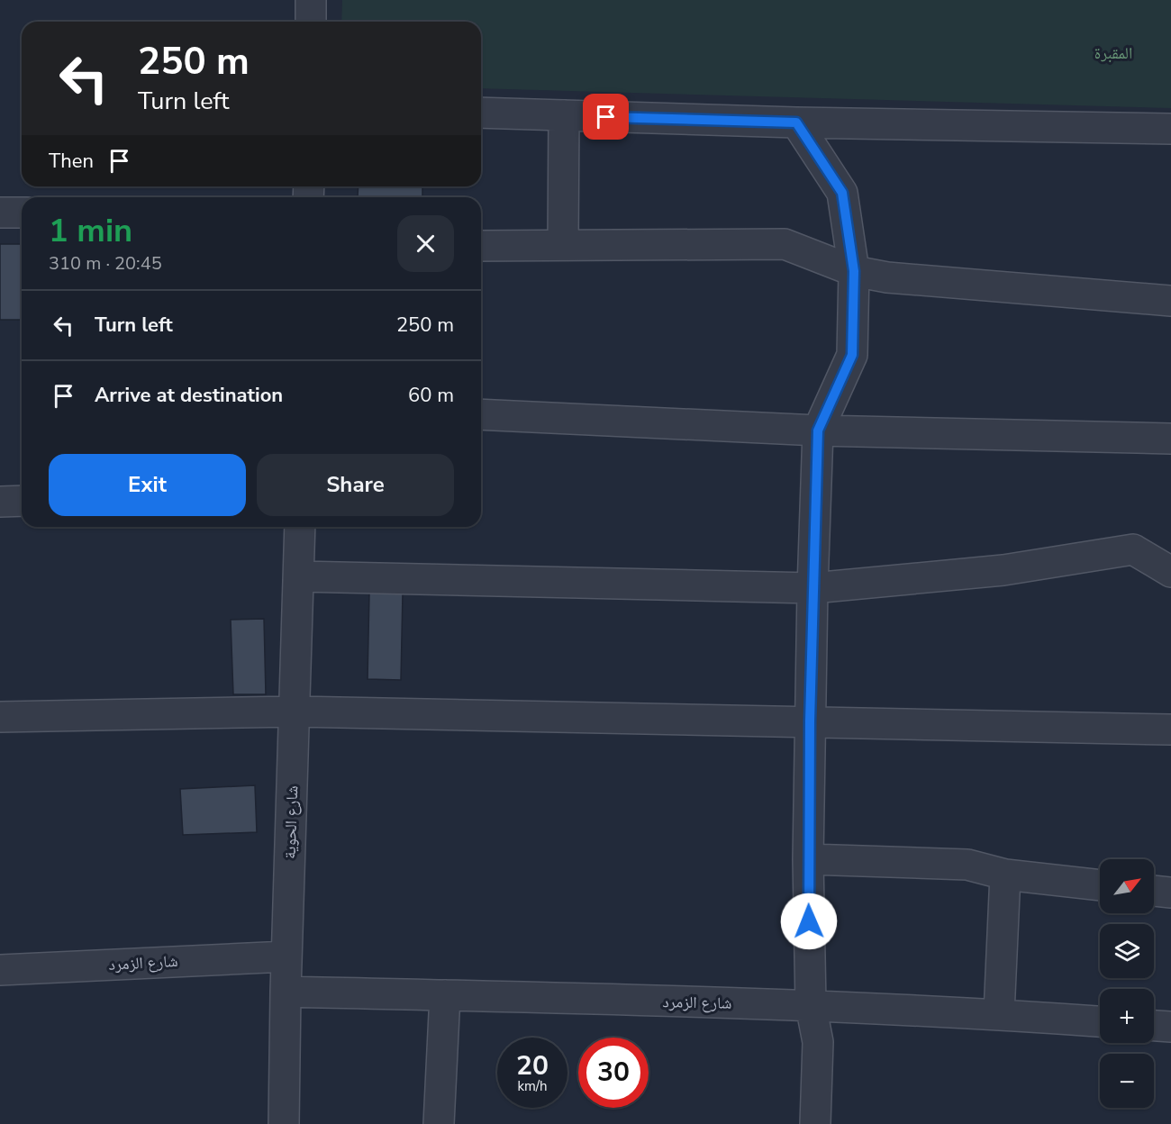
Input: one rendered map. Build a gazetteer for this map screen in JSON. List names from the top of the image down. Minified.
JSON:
{"streets":{"street":["شارع الحوية","شارع الزمرد"]},"crossings":[["شارع الحوية","شارع الزمرد"]],"parks":["المقبرة"],"north":"top right","page":{"turn":["250 m","Turn left"],"then":"Then","heading":["1 min","310 m · 20:45"],"list":[{"name":"Turn left","value":"250 m"},{"name":"Arrive at destination","value":"60 m"}],"buttons":["Exit","Share"],"map_buttons":["+","−"],"speed":"20 km/h","limit":"30"}}
